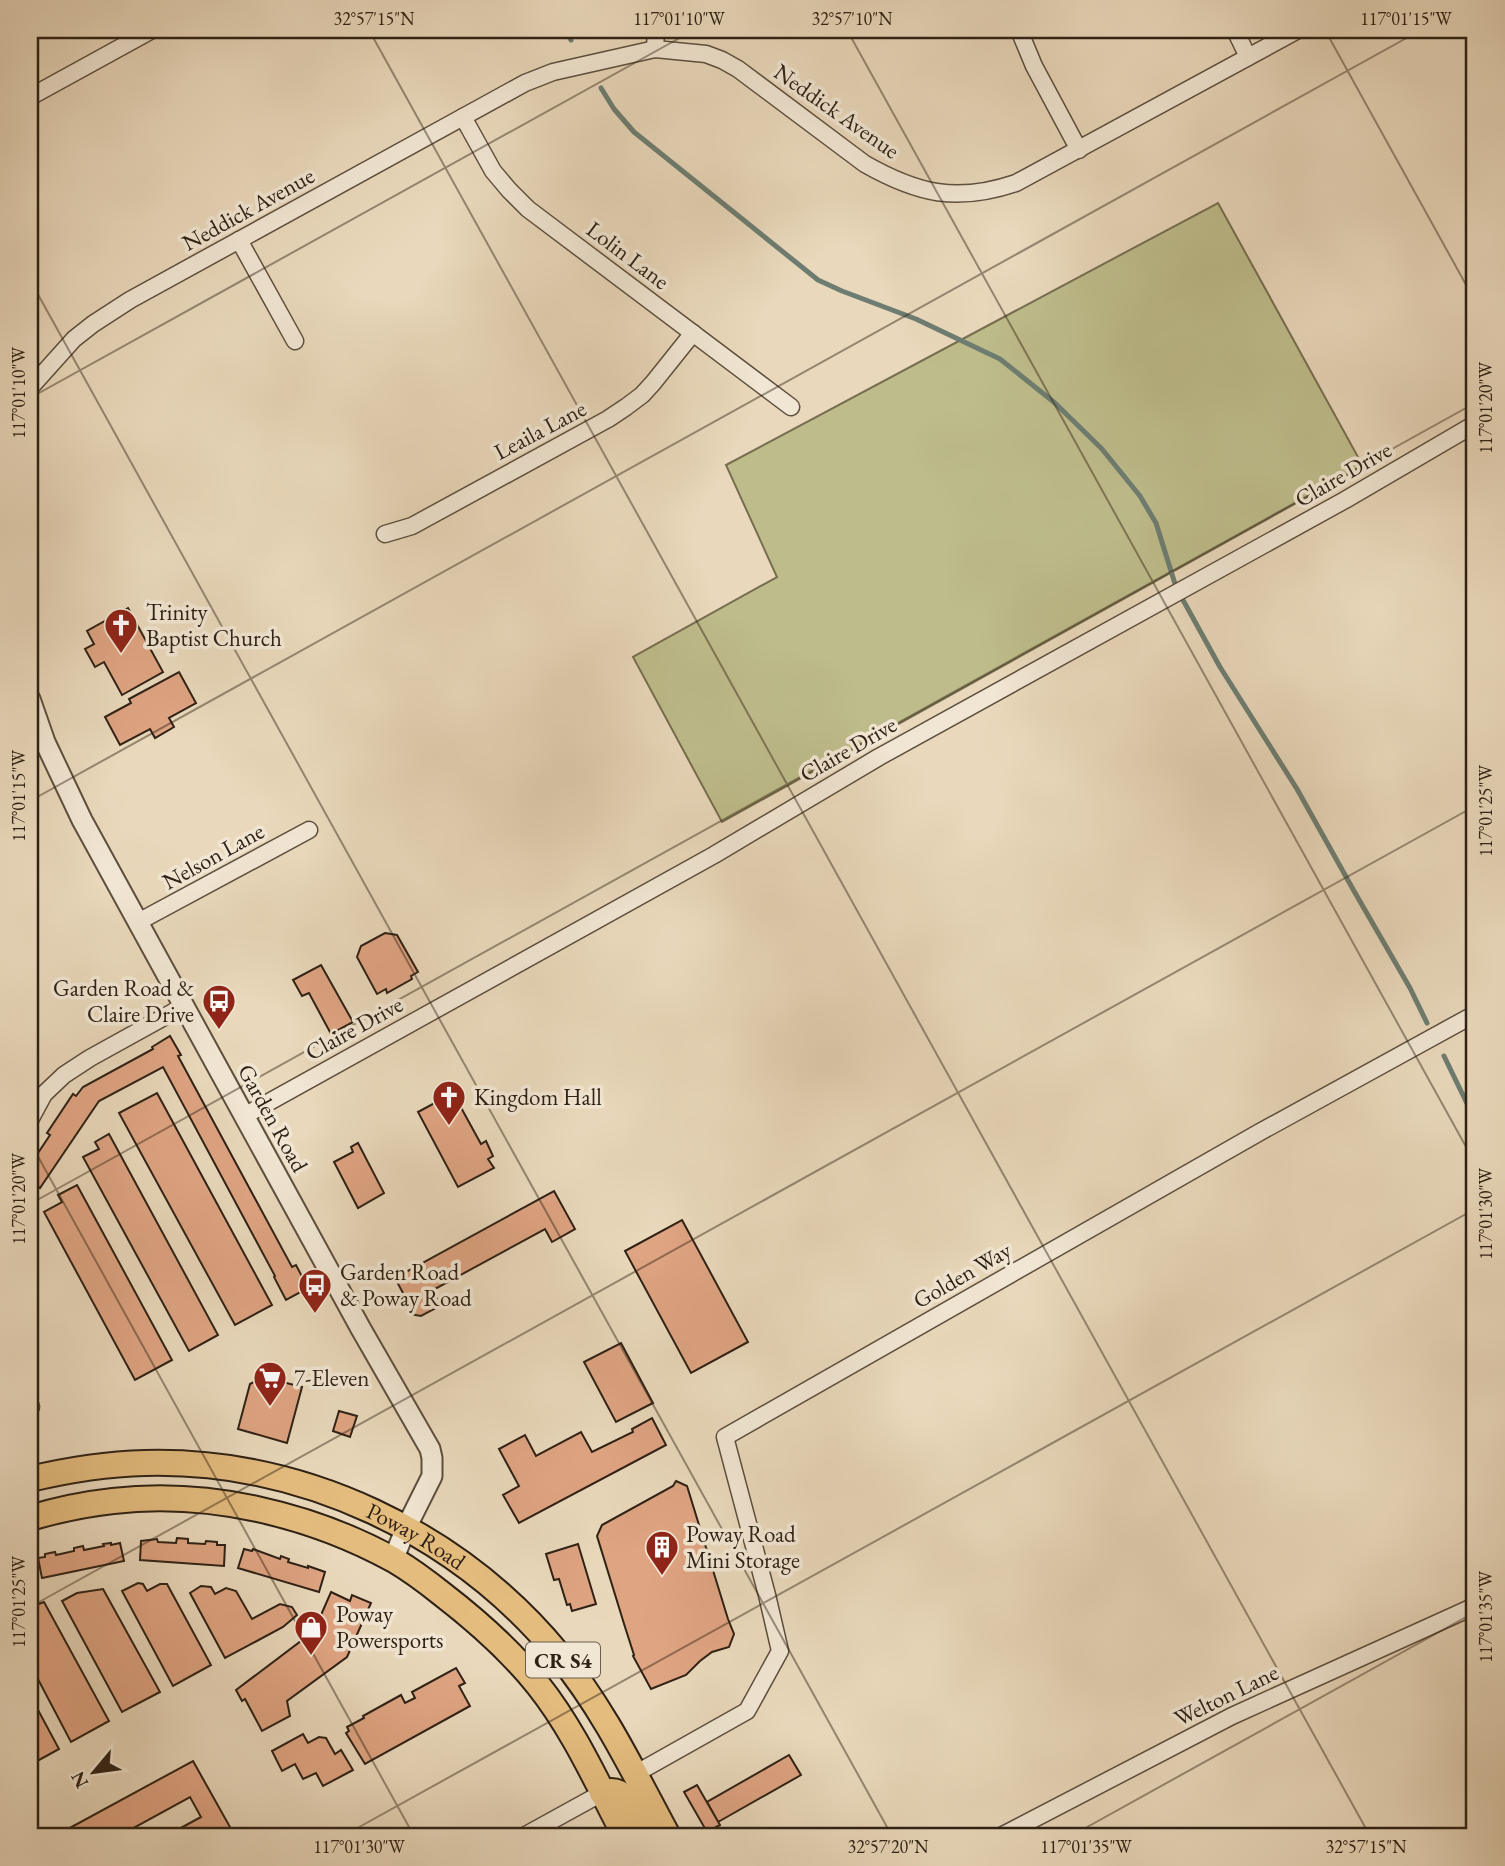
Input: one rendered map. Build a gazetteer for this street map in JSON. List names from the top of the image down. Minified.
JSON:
{"streets":{"main road":["Poway Road","CR S4"],"street":["Neddick Avenue","Lolin Lane","Leaila Lane","Claire Drive","Nelson Lane","Garden Road","Golden Way","Welton Lane"]},"crossings":[["Neddick Avenue","Lolin Lane"],["Lolin Lane","Leaila Lane"],["Claire Drive","Garden Road"],["Nelson Lane","Garden Road"],["Garden Road","Poway Road"],["Golden Way","Poway Road"]],"places":{"church":["Trinity Baptist Church","Kingdom Hall"],"bus stop":["Garden Road & Claire Drive","Garden Road & Poway Road"],"supermarket":["7-Eleven"],"building":["Poway Road Mini Storage"],"shop":["Poway Powersports"]},"north":"bottom left","coordinates":["32°57'15\"N","117°01'10\"W","32°57'10\"N","117°01'15\"W","117°01'20\"W","117°01'25\"W","117°01'30\"W","117°01'35\"W","32°57'20\"N"]}
